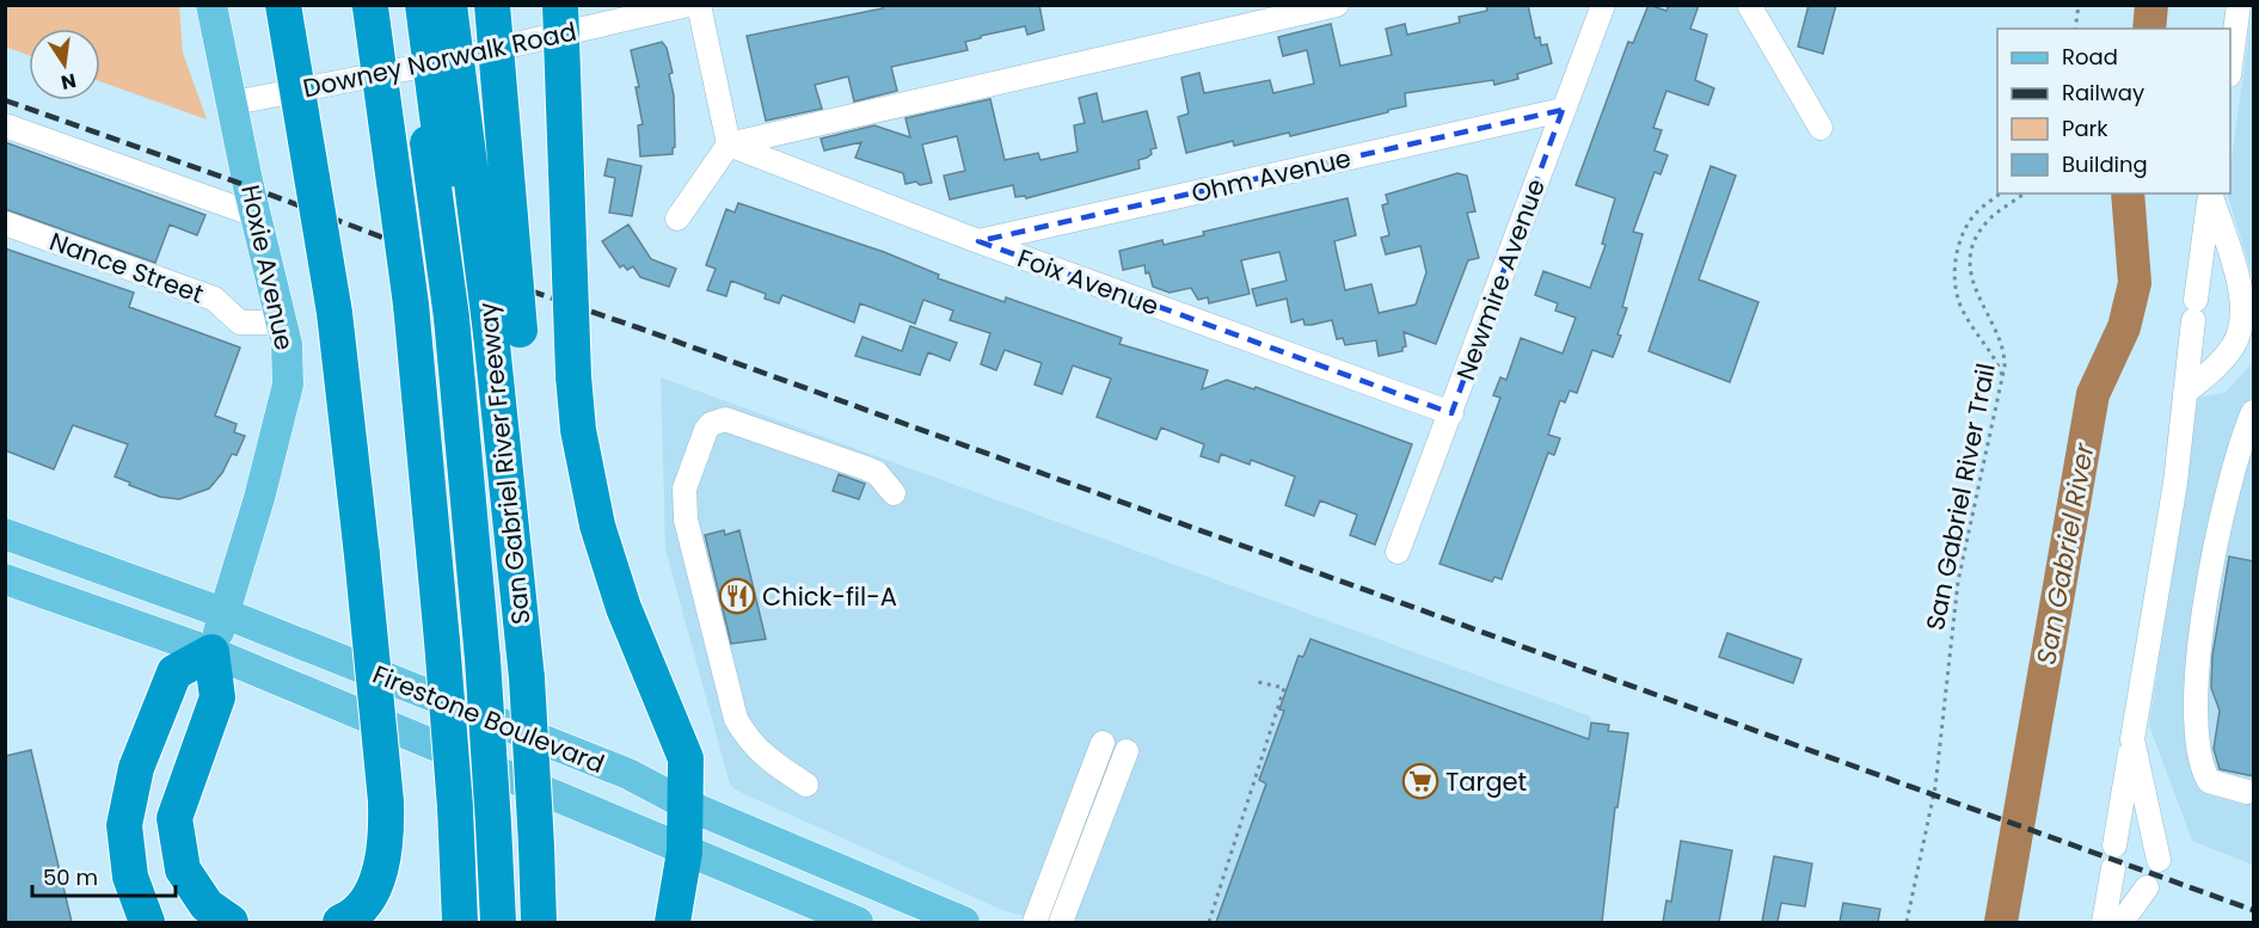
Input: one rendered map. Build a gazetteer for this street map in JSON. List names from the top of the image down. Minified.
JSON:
{"streets":{"highway":["San Gabriel River Freeway"],"main road":["Hoxie Avenue","Firestone Boulevard"],"street":["Downey Norwalk Road","Ohm Avenue","Nance Street","Newmire Avenue","Foix Avenue"],"path":["San Gabriel River Trail"]},"crossings":[["Downey Norwalk Road","Hoxie Avenue"],["Ohm Avenue","Newmire Avenue"],["Ohm Avenue","Foix Avenue"],["Nance Street","Hoxie Avenue"],["Hoxie Avenue","Firestone Boulevard"],["Newmire Avenue","Foix Avenue"]],"water":["San Gabriel River"],"places":{"restaurant":["Chick-fil-A"],"supermarket":["Target"]},"legend":["Road","Railway","Park","Building"],"scale_bar":"50 m","north":"bottom"}
